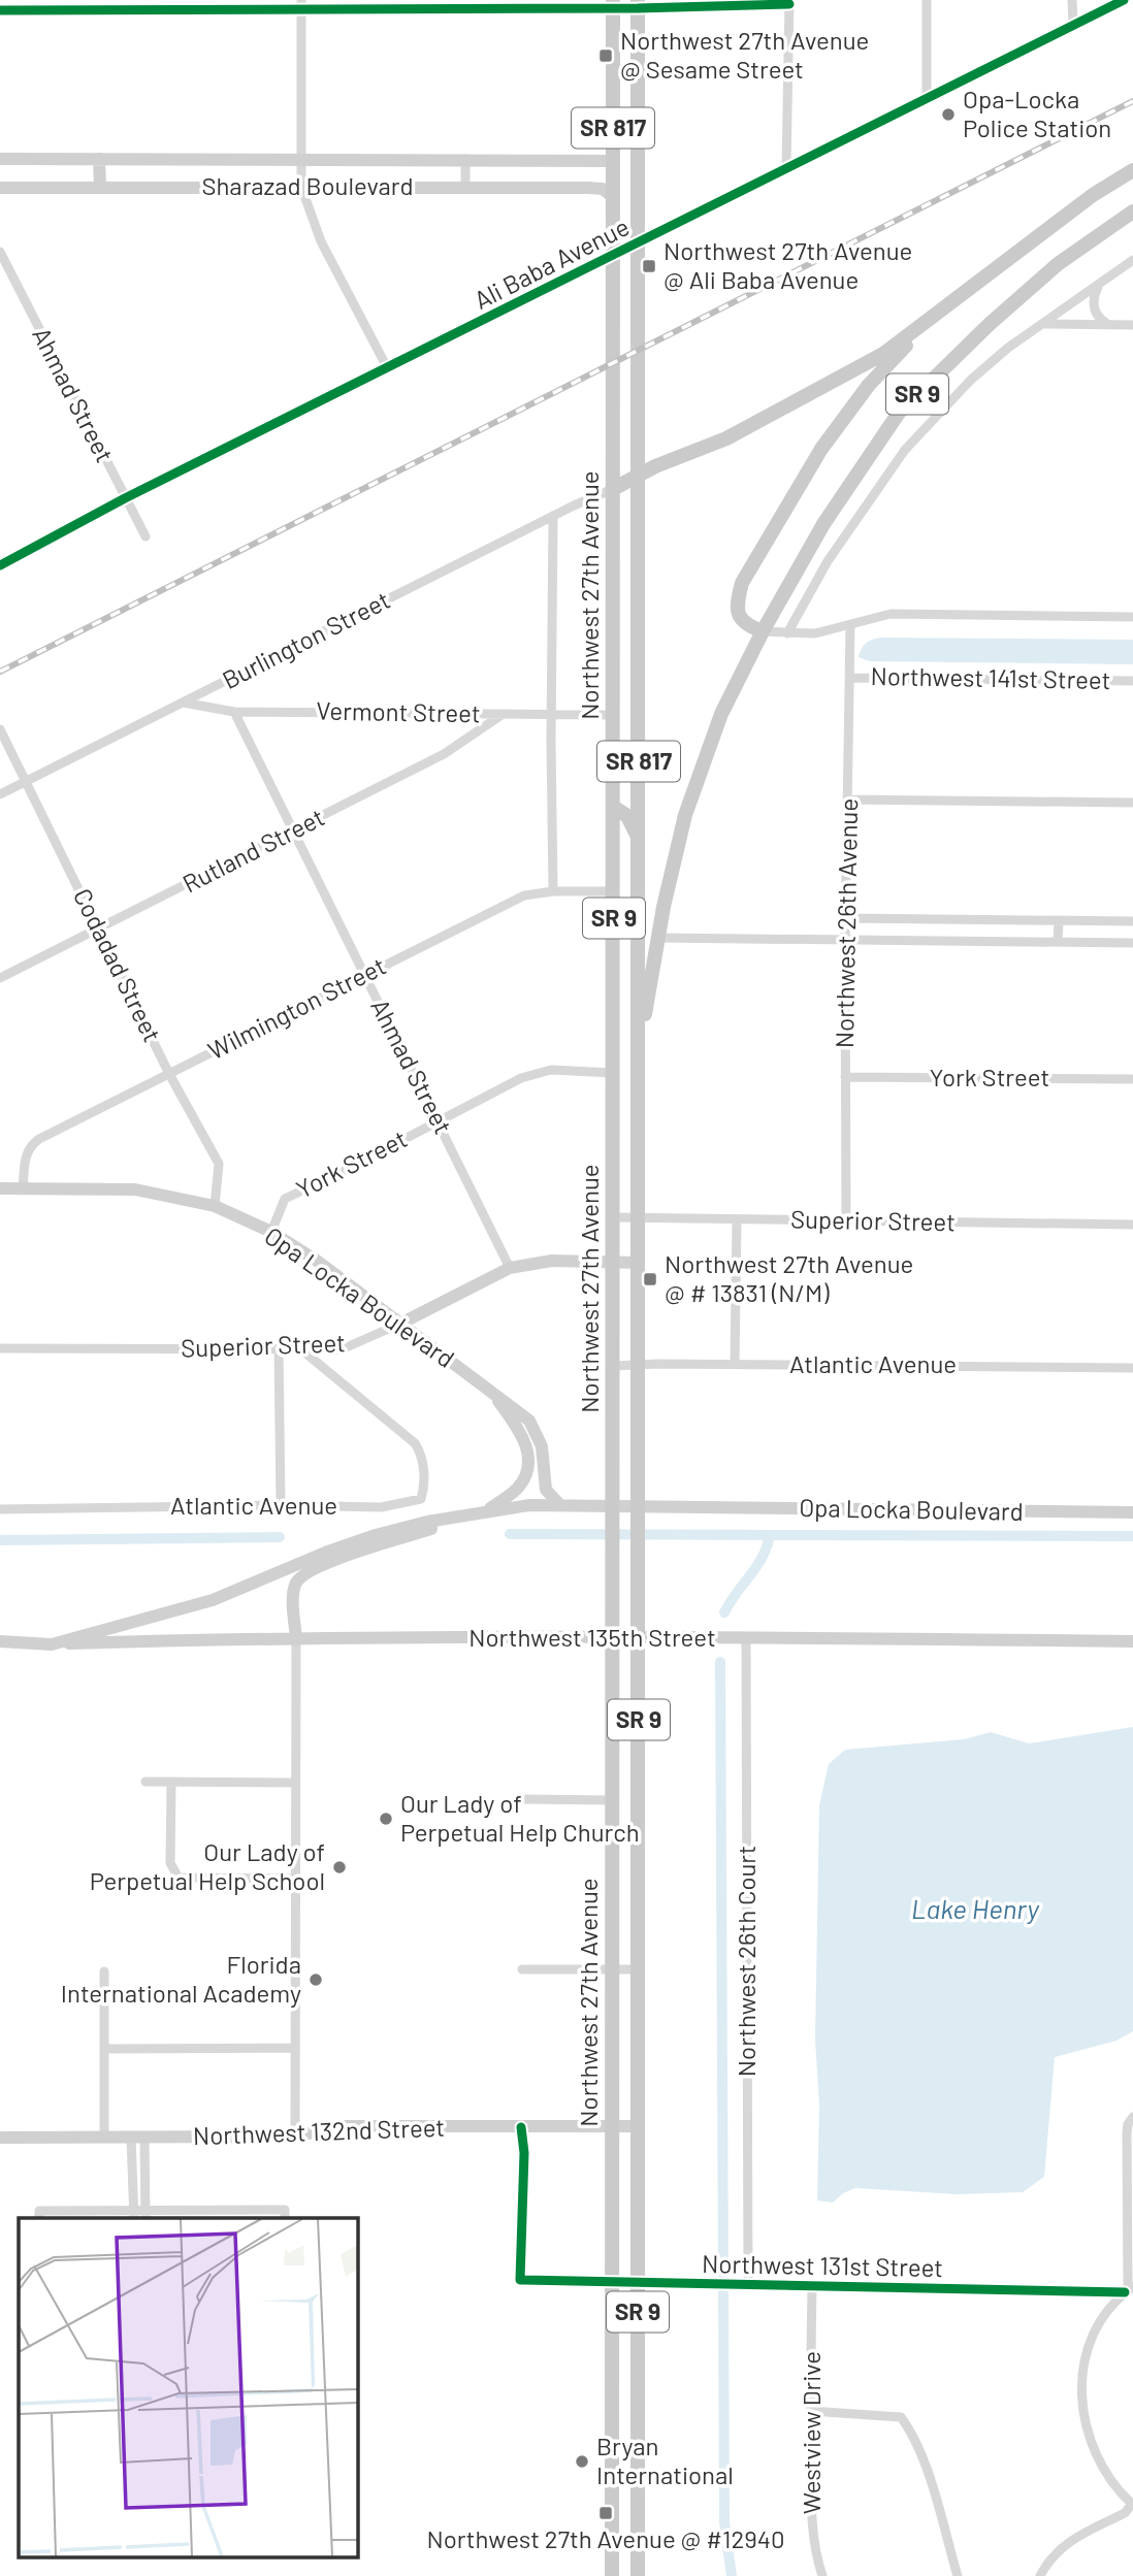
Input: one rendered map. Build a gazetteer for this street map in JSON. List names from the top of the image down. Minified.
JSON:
{"streets":{"main road":["SR 817","SR 9","Northwest 27th Avenue"],"street":["Sharazad Boulevard","Ali Baba Avenue","Ahmad Street","Burlington Street","Northwest 141st Street","Vermont Street","Rutland Street","Northwest 26th Avenue","Codadad Street","Wilmington Street","York Street","Superior Street","Opa Locka Boulevard","Atlantic Avenue","Northwest 135th Street","Northwest 26th Court","Northwest 132nd Street","Northwest 131st Street","Westview Drive"]},"crossings":[["Sharazad Boulevard","Northwest 27th Avenue"],["Ali Baba Avenue","Ahmad Street"],["Ali Baba Avenue","Northwest 27th Avenue"],["SR 9","Northwest 27th Avenue"],["SR 9","Burlington Street"],["Ahmad Street","Vermont Street"],["Ahmad Street","Rutland Street"],["Ahmad Street","Wilmington Street"],["Ahmad Street","York Street"],["Ahmad Street","Superior Street"],["Northwest 27th Avenue","Burlington Street"],["Northwest 27th Avenue","Vermont Street"],["Northwest 27th Avenue","Wilmington Street"],["Northwest 27th Avenue","York Street"],["Northwest 27th Avenue","Superior Street"],["Northwest 27th Avenue","Opa Locka Boulevard"],["Northwest 27th Avenue","Atlantic Avenue"],["Northwest 27th Avenue","Northwest 135th Street"],["Northwest 27th Avenue","Northwest 132nd Street"],["Northwest 27th Avenue","Northwest 131st Street"],["Burlington Street","Vermont Street"],["Burlington Street","Codadad Street"],["Northwest 141st Street","Northwest 26th Avenue"],["Vermont Street","Rutland Street"],["Rutland Street","Codadad Street"],["Northwest 26th Avenue","York Street"],["Northwest 26th Avenue","Superior Street"],["Codadad Street","Wilmington Street"],["Codadad Street","Opa Locka Boulevard"],["Wilmington Street","Opa Locka Boulevard"],["York Street","Opa Locka Boulevard"],["Superior Street","Opa Locka Boulevard"],["Superior Street","Atlantic Avenue"],["Opa Locka Boulevard","Northwest 135th Street"],["Northwest 135th Street","Northwest 26th Court"],["Northwest 26th Court","Northwest 131st Street"],["Northwest 132nd Street","Northwest 131st Street"],["Northwest 131st Street","Westview Drive"]],"water":["Lake Henry"],"places":{"transit":["Northwest 27th Avenue @ Sesame Street","Northwest 27th Avenue @ Ali Baba Avenue","Northwest 27th Avenue @ # 13831 (N/M)","Northwest 27th Avenue @ #12940"],"other":["Opa-Locka Police Station","Our Lady of Perpetual Help Church","Our Lady of Perpetual Help School","Florida International Academy","Bryan International"]}}
